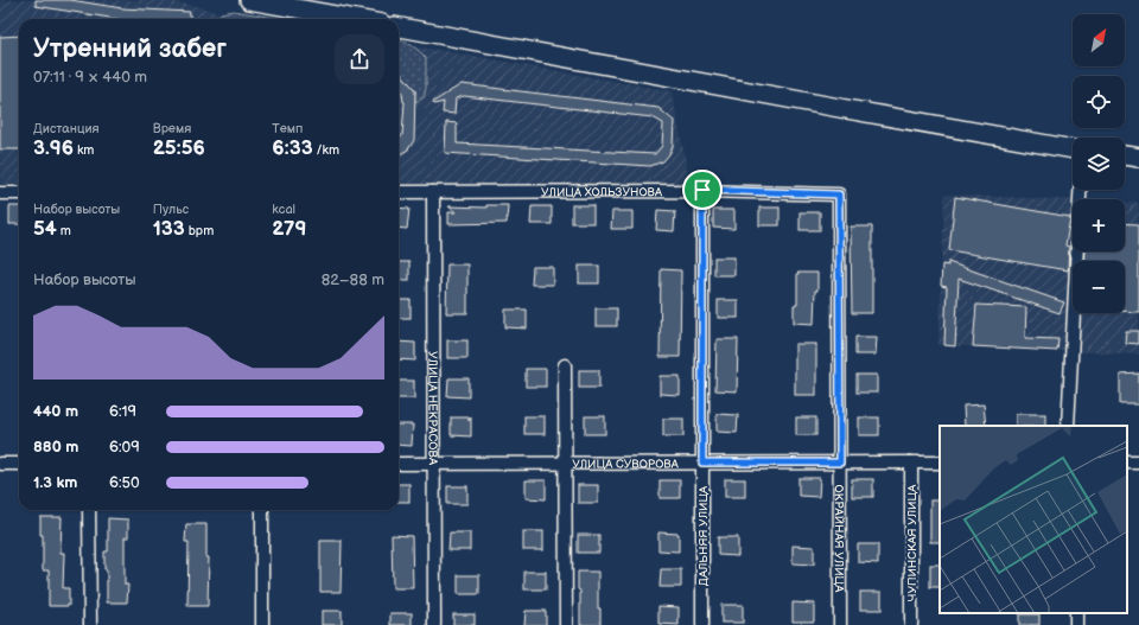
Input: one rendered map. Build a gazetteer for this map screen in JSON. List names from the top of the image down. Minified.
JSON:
{"streets":{"street":["УЛИЦА ХОЛЬЗУНОВА","УЛИЦА НЕКРАСОВА","УЛИЦА СУВОРОВА","ДАЛЬНЯЯ УЛИЦА","ОКРАЙНАЯ УЛИЦА","ЧУПИНСКАЯ УЛИЦА"]},"crossings":[["УЛИЦА ХОЛЬЗУНОВА","УЛИЦА НЕКРАСОВА"],["УЛИЦА ХОЛЬЗУНОВА","ДАЛЬНЯЯ УЛИЦА"],["УЛИЦА ХОЛЬЗУНОВА","ОКРАЙНАЯ УЛИЦА"],["УЛИЦА НЕКРАСОВА","УЛИЦА СУВОРОВА"],["УЛИЦА СУВОРОВА","ДАЛЬНЯЯ УЛИЦА"],["УЛИЦА СУВОРОВА","ОКРАЙНАЯ УЛИЦА"],["УЛИЦА СУВОРОВА","ЧУПИНСКАЯ УЛИЦА"]],"north":"top right","page":{"map_buttons":["+","−"],"heading":["Утренний забег","07:11 · 9 × 440 m"],"stats":[["Дистанция","3.96 km"],["Время","25:56"],["Темп","6:33 /km"],["Набор высоты","54 m"],["Пульс","133 bpm"],["kcal","279"]],"chart":["Набор высоты","82–88 m"],"list":[{"name":"440 m","note":"6:19"},{"name":"880 m","note":"6:09"},{"name":"1.3 km","note":"6:50"}]}}
